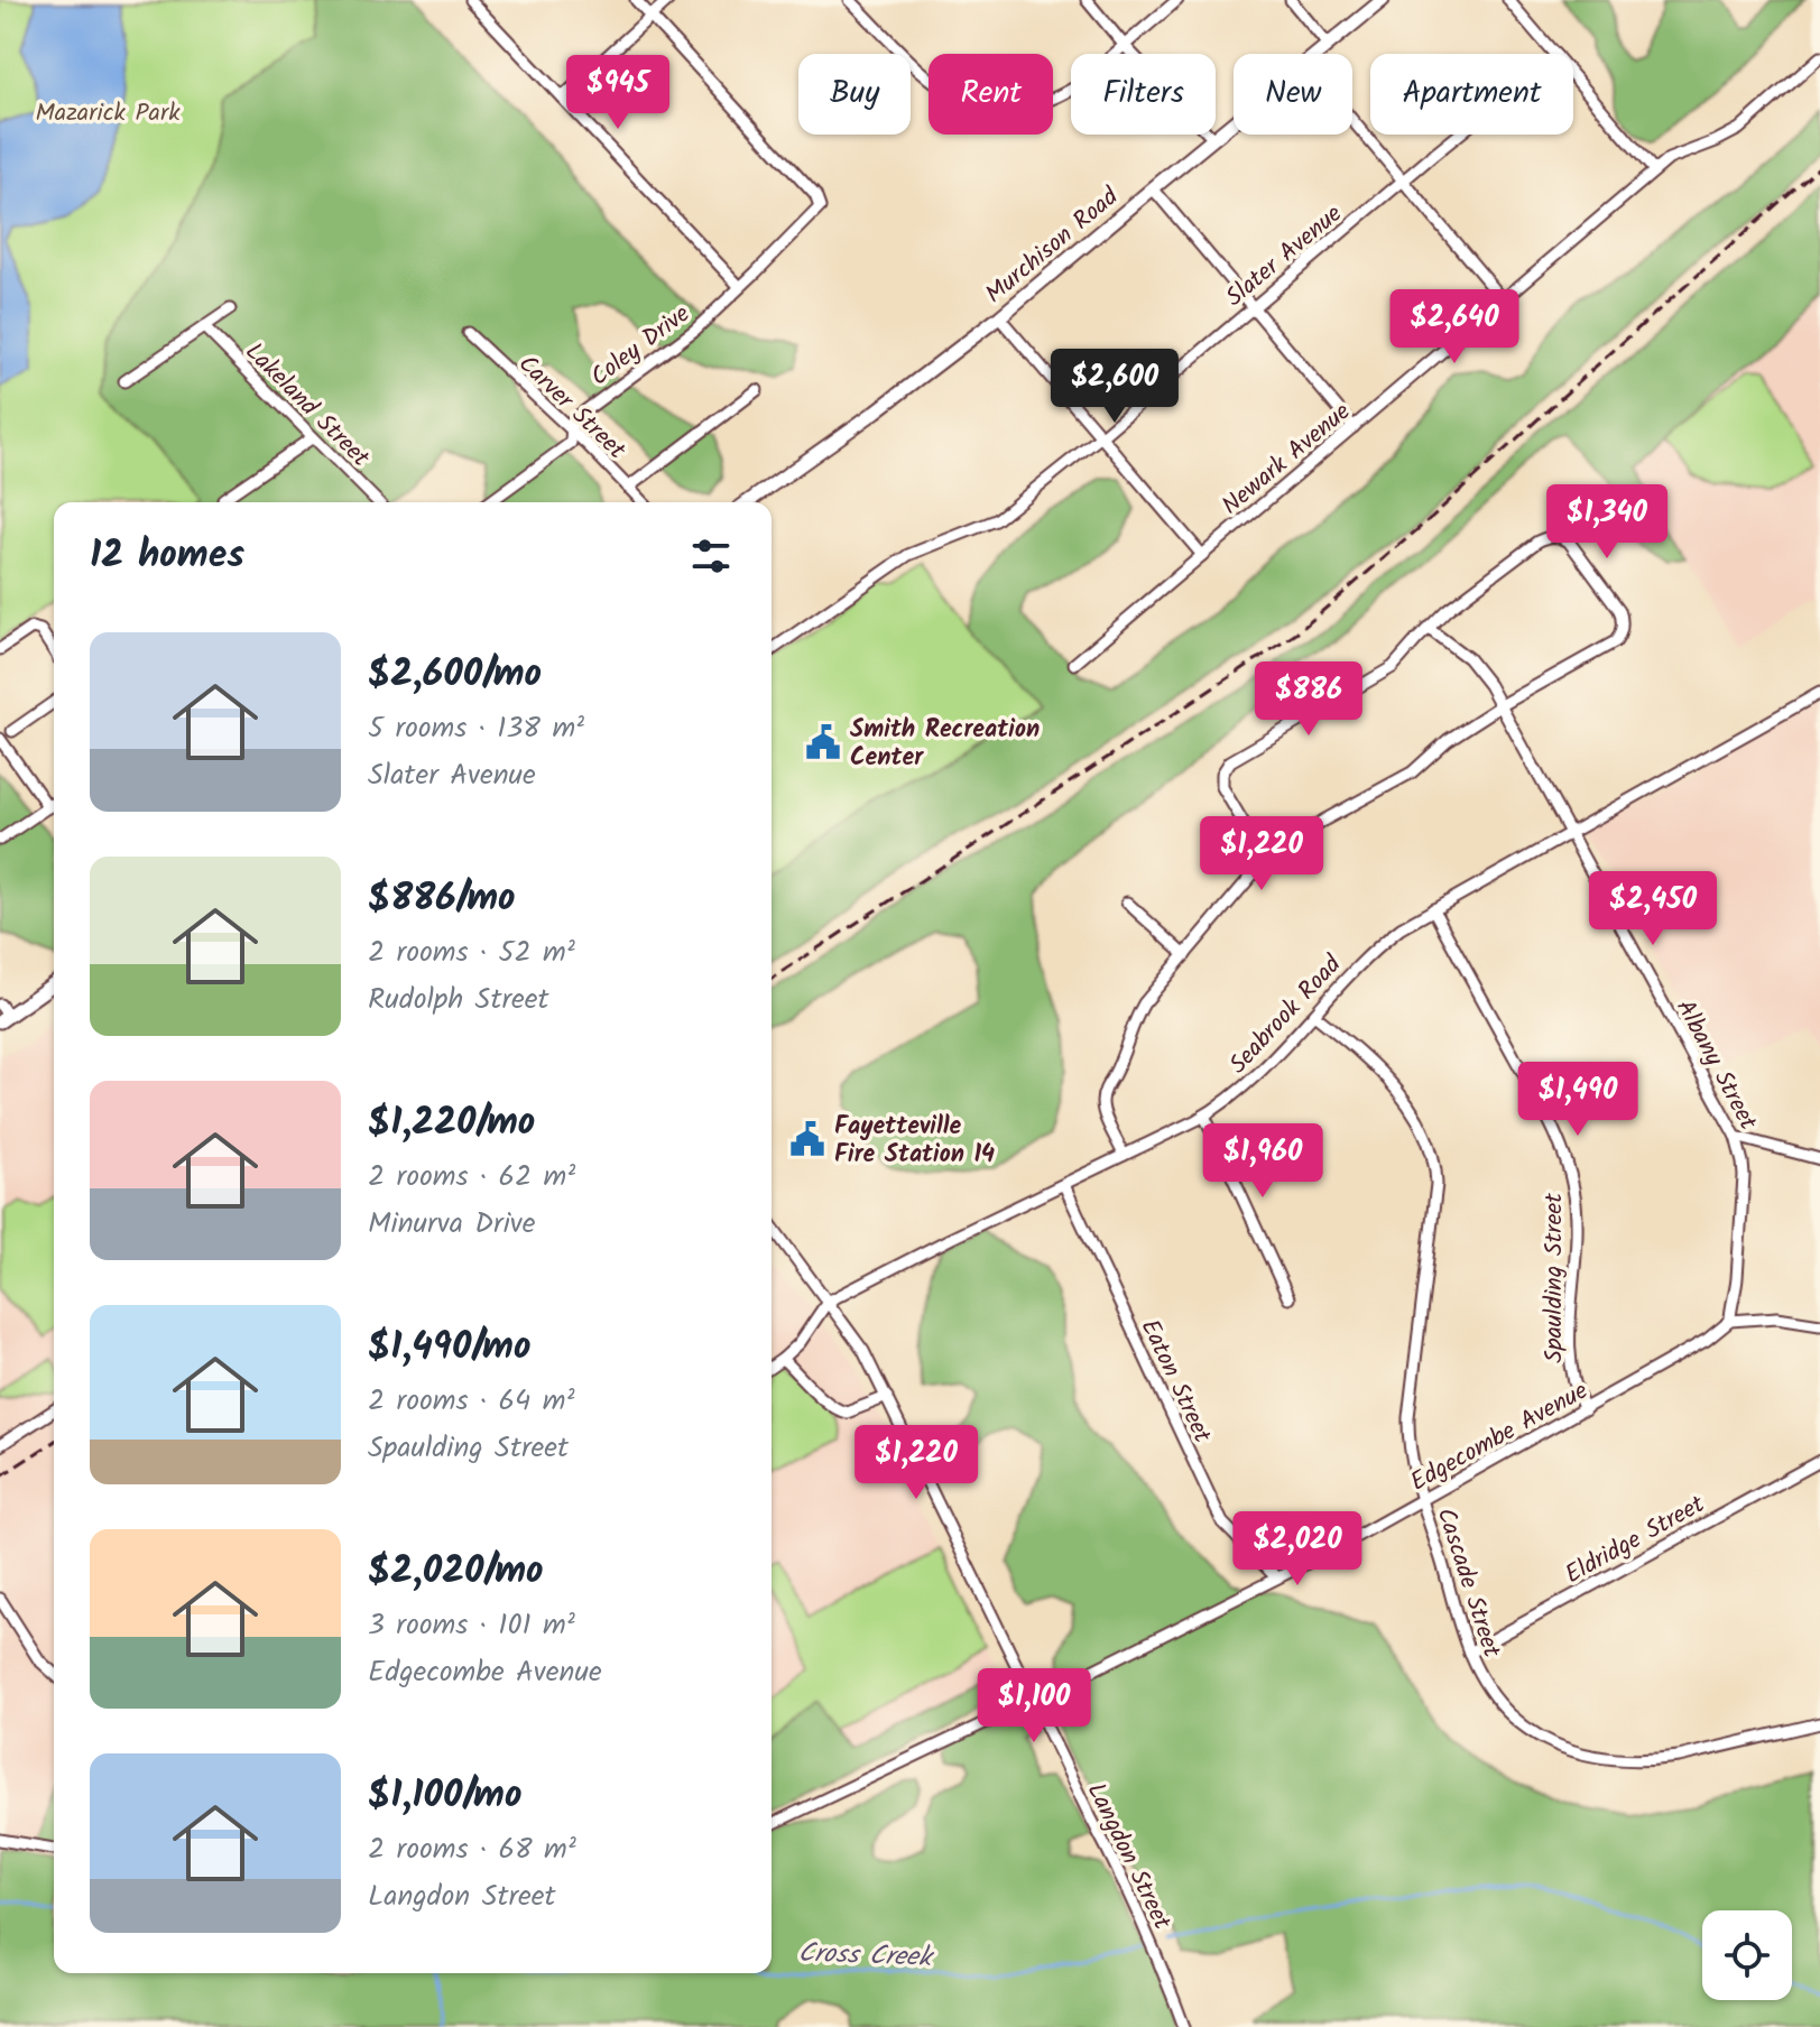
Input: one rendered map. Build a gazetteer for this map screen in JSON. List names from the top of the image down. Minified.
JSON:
{"streets":{"main road":["Murchison Road"],"street":["Slater Avenue","Coley Drive","Lakeland Street","Carver Street","Newark Avenue","Seabrook Road","Albany Street","Spaulding Street","Eaton Street","Edgecombe Avenue","Eldridge Street","Cascade Street","Langdon Street"]},"crossings":[["Coley Drive","Carver Street"],["Seabrook Road","Albany Street"],["Seabrook Road","Spaulding Street"],["Seabrook Road","Eaton Street"],["Seabrook Road","Cascade Street"],["Seabrook Road","Langdon Street"],["Albany Street","Edgecombe Avenue"],["Spaulding Street","Edgecombe Avenue"],["Eaton Street","Edgecombe Avenue"],["Edgecombe Avenue","Cascade Street"],["Edgecombe Avenue","Langdon Street"],["Eldridge Street","Cascade Street"]],"water":["Cross Creek"],"parks":["Mazarick Park"],"places":{"public building":["Smith Recreation Center","Fayetteville Fire Station 14"]},"page":{"chip":["Buy","Rent","Filters","New","Apartment"],"price":["$945","$2,640","$2,600","$1,340","$886","$1,220","$2,450","$1,490","$1,960","$1,220","$2,020","$1,100"],"heading":"12 homes","list":[{"name":"$2,600/mo","note":"5 rooms · 138 m² · Slater Avenue"},{"name":"$886/mo","note":"2 rooms · 52 m² · Rudolph Street"},{"name":"$1,220/mo","note":"2 rooms · 62 m² · Minurva Drive"},{"name":"$1,490/mo","note":"2 rooms · 64 m² · Spaulding Street"},{"name":"$2,020/mo","note":"3 rooms · 101 m² · Edgecombe Avenue"},{"name":"$1,100/mo","note":"2 rooms · 68 m² · Langdon Street"}]}}
